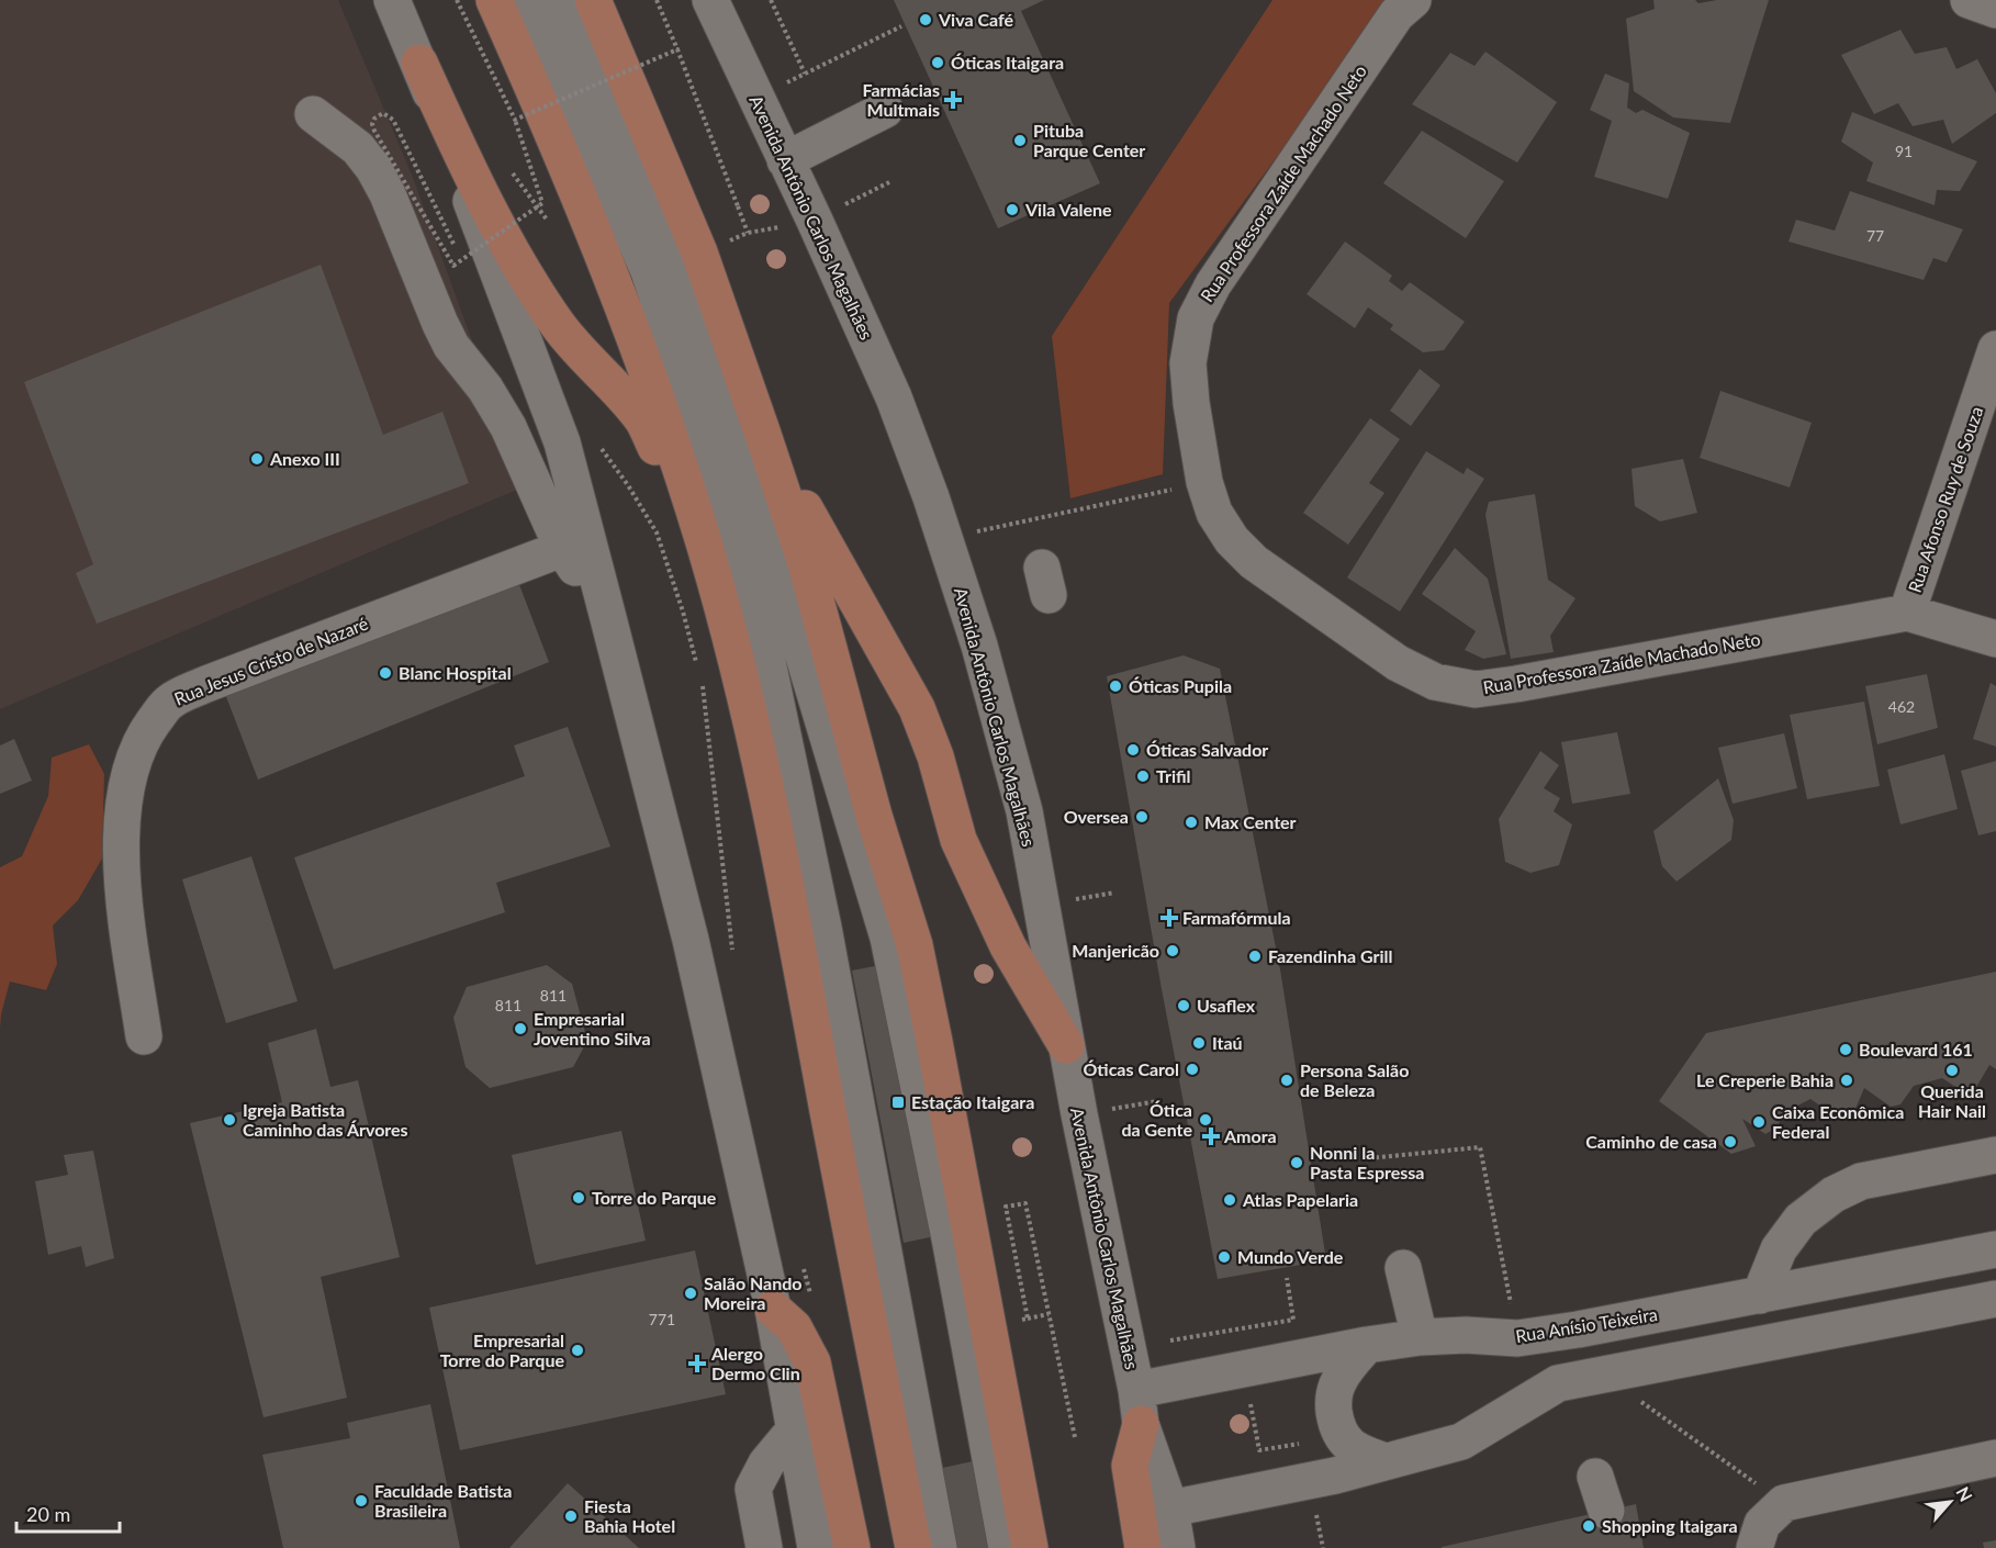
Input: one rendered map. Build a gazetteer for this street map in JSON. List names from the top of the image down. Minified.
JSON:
{"streets":{"street":["Rua Professora Zaíde Machado Neto","Avenida Antônio Carlos Magalhães","Rua Afonso Ruy de Souza","Rua Jesus Cristo de Nazaré","Rua Anísio Teixeira"]},"crossings":[["Rua Professora Zaíde Machado Neto","Rua Afonso Ruy de Souza"],["Avenida Antônio Carlos Magalhães","Rua Anísio Teixeira"]],"places":{"other":["Viva Café","Óticas Itaigara","Pituba Parque Center","Vila Valene","Anexo III","Blanc Hospital","Óticas Pupila","Óticas Salvador","Trifil","Oversea","Max Center","Manjericão","Fazendinha Grill","Usaflex","Empresarial Joventino Silva","Itaú","Boulevard 161","Óticas Carol","Querida Hair Nail","Persona Salão de Beleza","Le Creperie Bahia","Igreja Batista Caminho das Árvores","Ótica da Gente","Caixa Econômica Federal","Caminho de casa","Nonni la Pasta Espressa","Torre do Parque","Atlas Papelaria","Mundo Verde","Salão Nando Moreira","Empresarial Torre do Parque","Faculdade Batista Brasileira","Fiesta Bahia Hotel","Shopping Itaigara"],"health":["Farmácias Multmais","Farmafórmula","Amora","Alergo Dermo Clin"],"transit":["Estação Itaigara"]},"house_numbers":["91","77","462","811","811","771"],"scale_bar":"20 m","north":"top right"}
